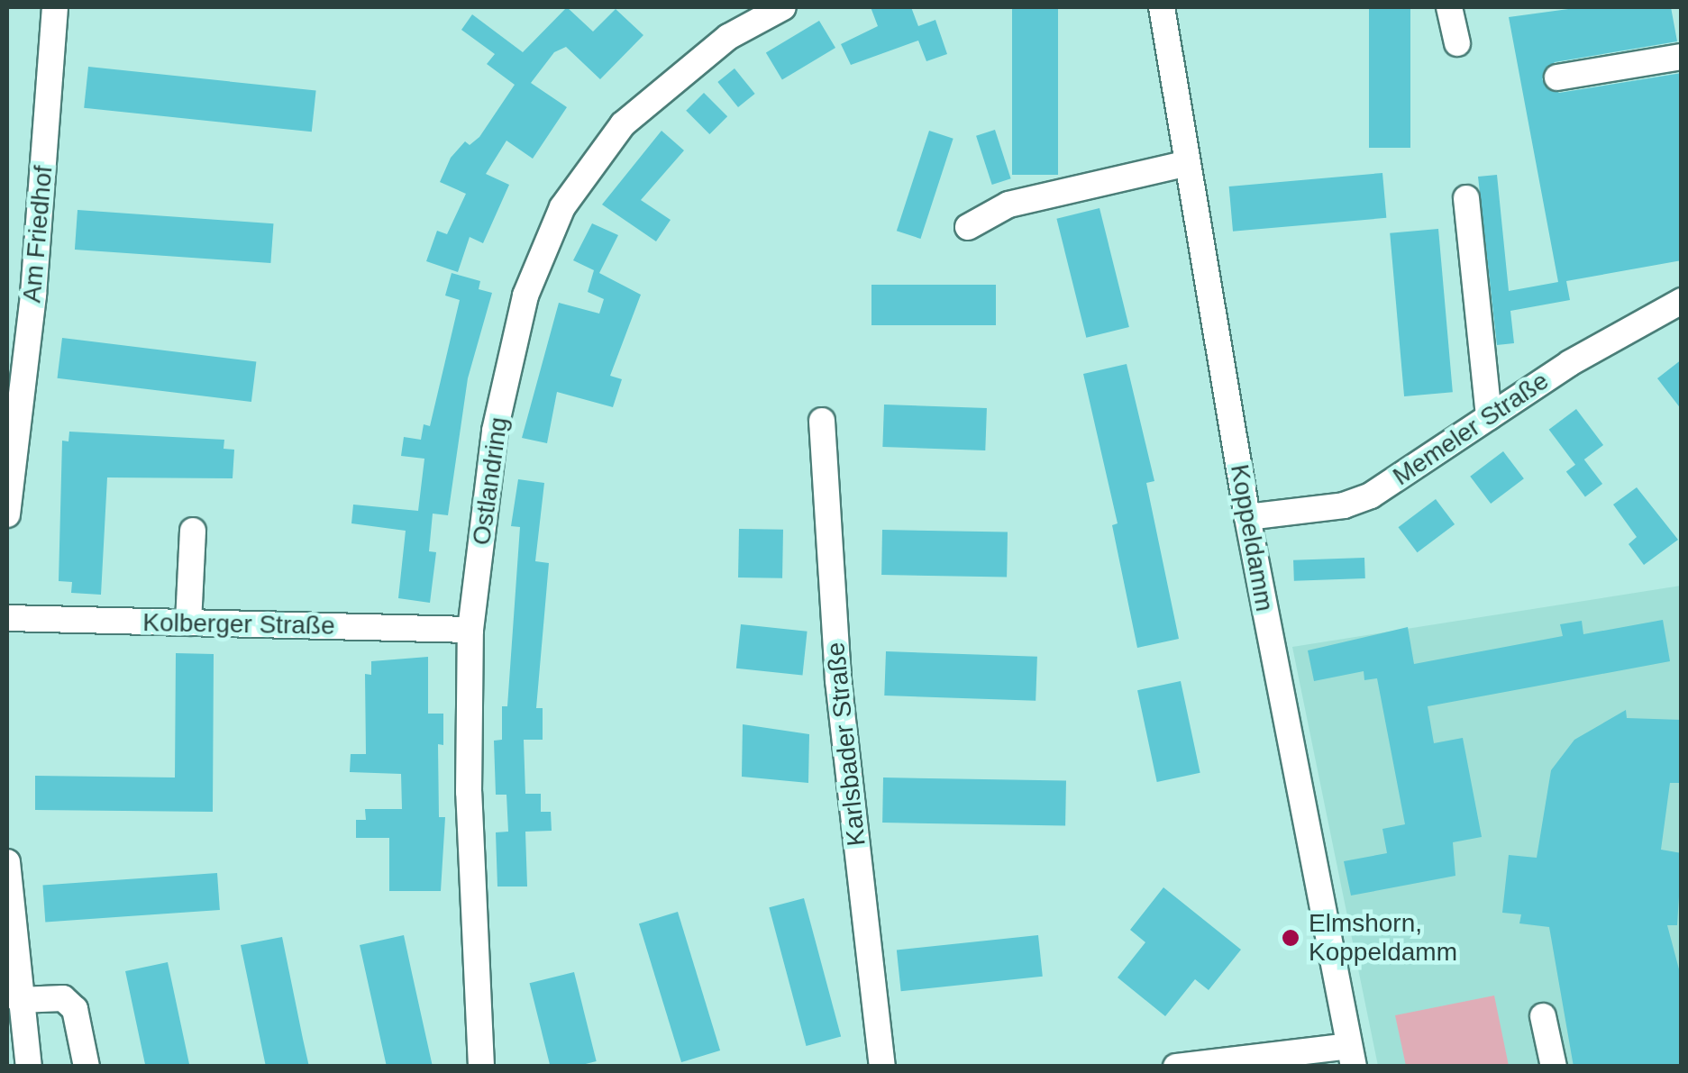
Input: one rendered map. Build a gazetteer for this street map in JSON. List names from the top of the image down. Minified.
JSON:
{"streets":{"street":["Am Friedhof","Memeler Straße","Ostlandring","Koppeldamm","Kolberger Straße","Karlsbader Straße"]},"crossings":[["Memeler Straße","Koppeldamm"],["Ostlandring","Kolberger Straße"]],"places":["Elmshorn, Koppeldamm"]}
